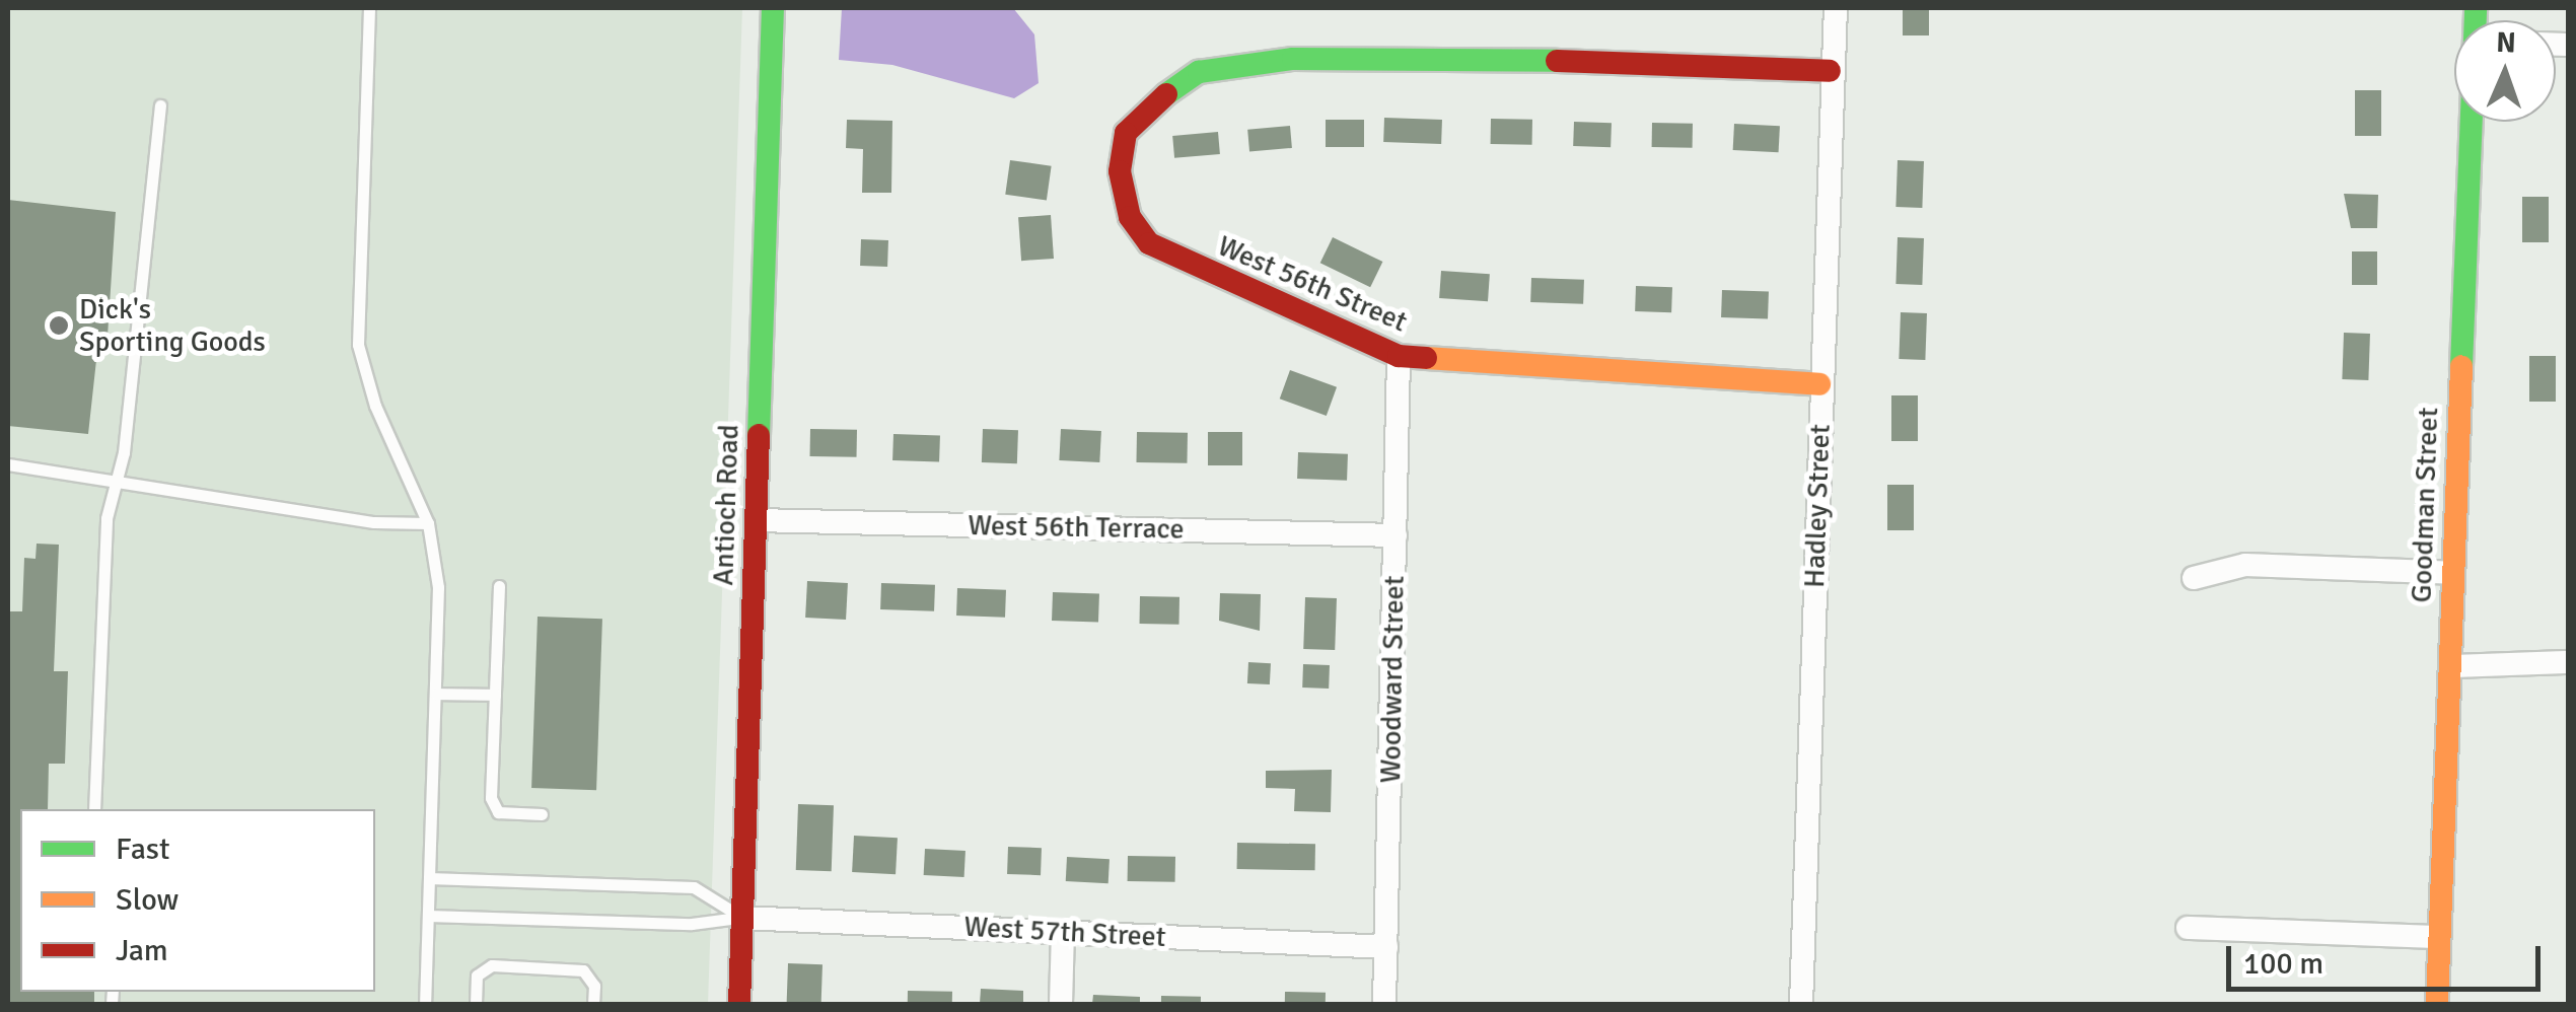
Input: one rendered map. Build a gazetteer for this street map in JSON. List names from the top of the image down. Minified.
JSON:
{"streets":{"street":["West 56th Street","Antioch Road","Goodman Street","Hadley Street","West 56th Terrace","Woodward Street","West 57th Street"]},"crossings":[["West 56th Street","Hadley Street"],["West 56th Street","Woodward Street"],["Antioch Road","West 56th Terrace"],["Antioch Road","West 57th Street"],["West 56th Terrace","Woodward Street"],["Woodward Street","West 57th Street"]],"places":["Dick's Sporting Goods"],"legend":["Fast","Slow","Jam"],"scale_bar":"100 m","north":"top"}
